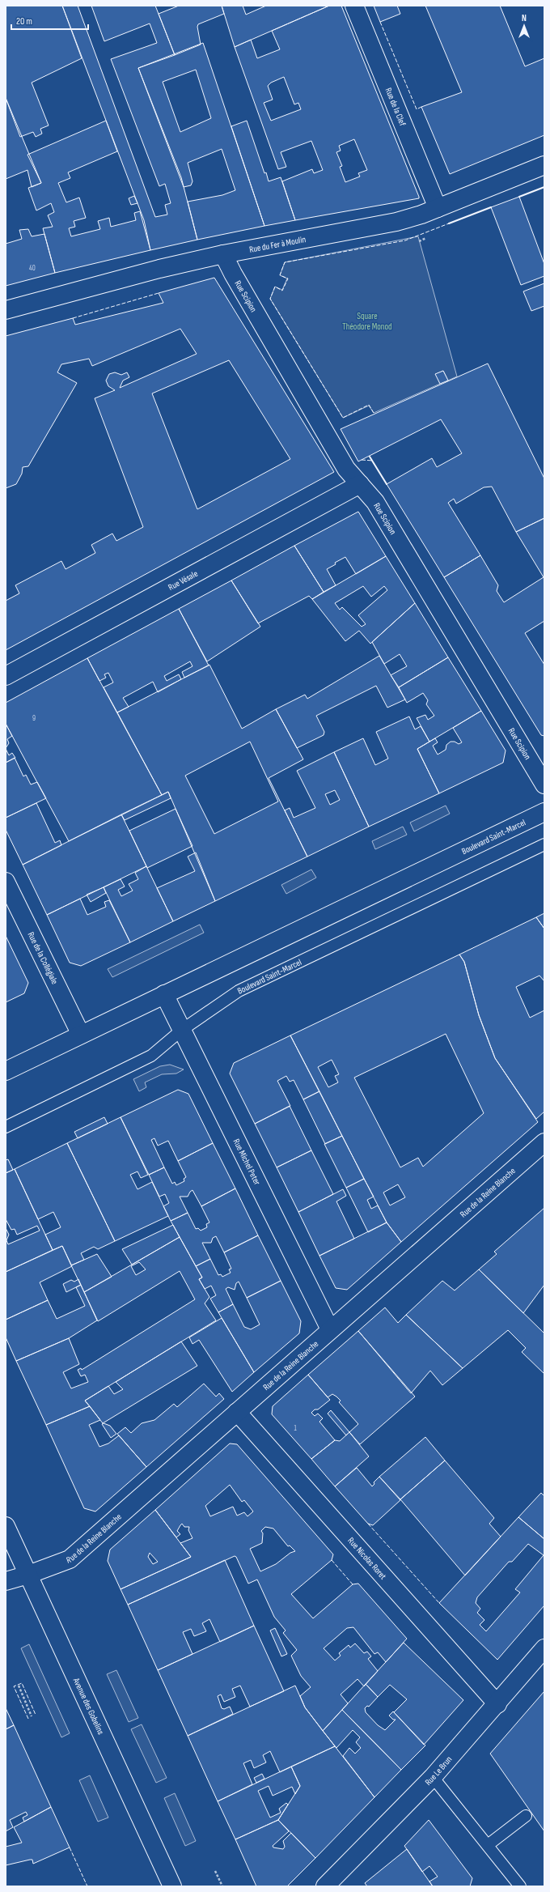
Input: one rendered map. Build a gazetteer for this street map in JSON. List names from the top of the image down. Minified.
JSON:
{"streets":{"street":["Rue de la Clef","Rue du Fer à Moulin","Rue Scipion","Rue Vésale","Boulevard Saint-Marcel","Rue de la Collégiale","Rue Michel Peter","Rue de la Reine Blanche","Rue Nicolas Roret","Avenue des Gobelins","Rue Le Brun"]},"crossings":[["Rue de la Clef","Rue du Fer à Moulin"],["Rue du Fer à Moulin","Rue Scipion"],["Rue Scipion","Rue Vésale"],["Boulevard Saint-Marcel","Rue de la Collégiale"],["Boulevard Saint-Marcel","Rue Michel Peter"],["Rue Michel Peter","Rue de la Reine Blanche"],["Rue de la Reine Blanche","Rue Nicolas Roret"],["Rue de la Reine Blanche","Avenue des Gobelins"],["Rue Nicolas Roret","Rue Le Brun"]],"parks":["Square Théodore Monod"],"house_numbers":["40","9","1"],"scale_bar":"20 m","north":"top"}
